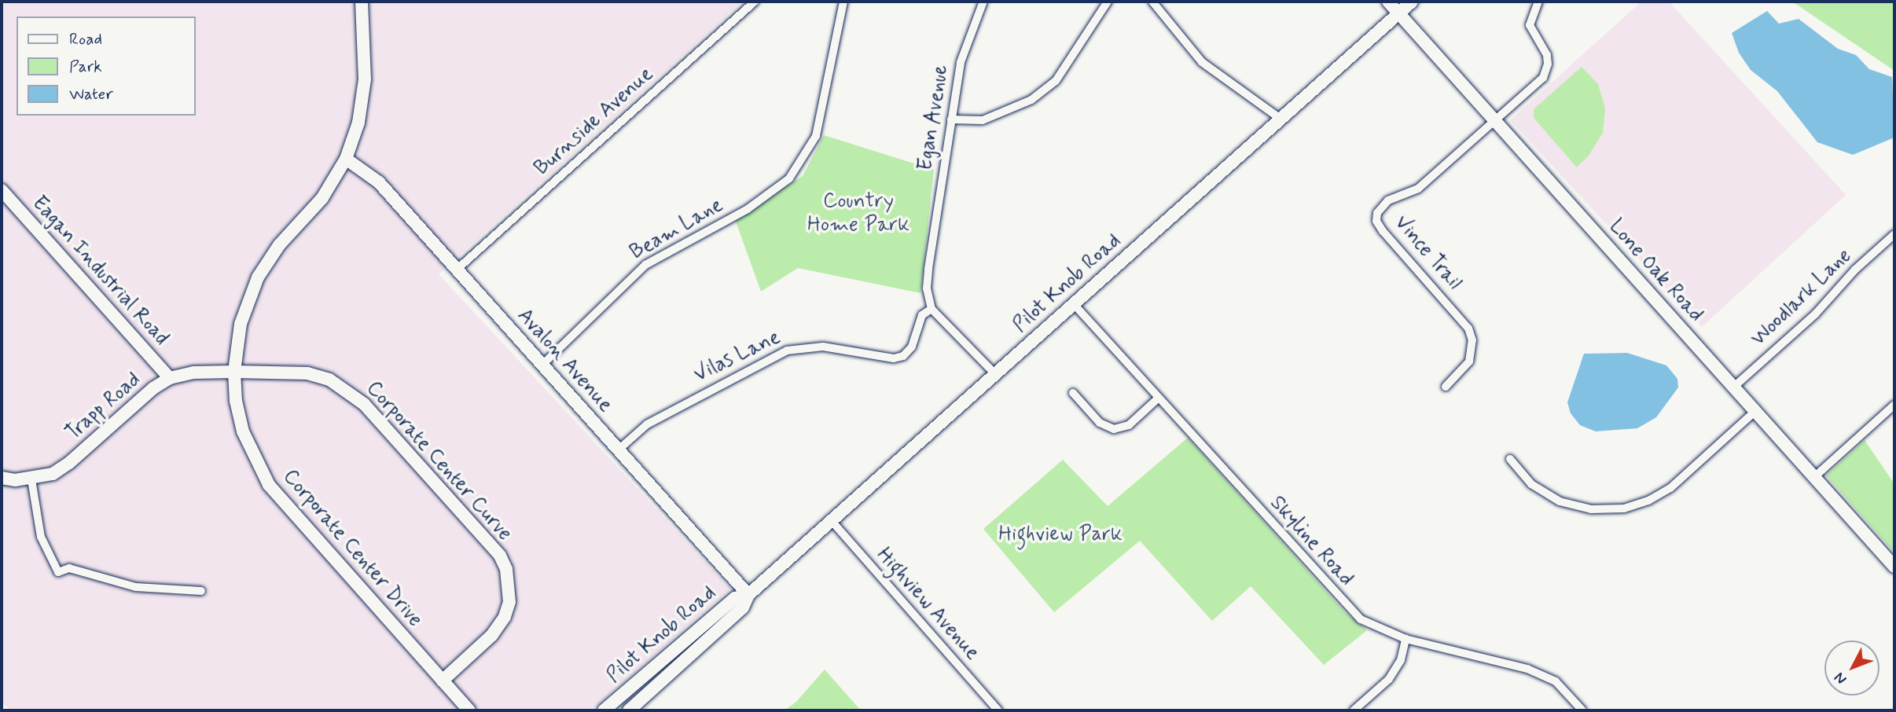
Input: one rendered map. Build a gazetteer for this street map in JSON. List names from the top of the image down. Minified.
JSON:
{"streets":{"street":["Egan Avenue","Burnside Avenue","Beam Lane","Vince Trail","Eagan Industrial Road","Lone Oak Road","Pilot Knob Road","Woodlark Lane","Vilas Lane","Avalon Avenue","Trapp Road","Corporate Center Curve","Skyline Road","Corporate Center Drive","Highview Avenue"]},"crossings":[["Egan Avenue","Vilas Lane"],["Burnside Avenue","Avalon Avenue"],["Beam Lane","Avalon Avenue"],["Vince Trail","Lone Oak Road"],["Eagan Industrial Road","Trapp Road"],["Lone Oak Road","Pilot Knob Road"],["Lone Oak Road","Woodlark Lane"],["Pilot Knob Road","Avalon Avenue"],["Pilot Knob Road","Skyline Road"],["Pilot Knob Road","Highview Avenue"],["Vilas Lane","Avalon Avenue"],["Avalon Avenue","Corporate Center Drive"],["Trapp Road","Corporate Center Curve"],["Trapp Road","Corporate Center Drive"],["Corporate Center Curve","Corporate Center Drive"]],"parks":["Country Home Park","Highview Park"],"legend":["Road","Park","Water"],"north":"bottom left"}
